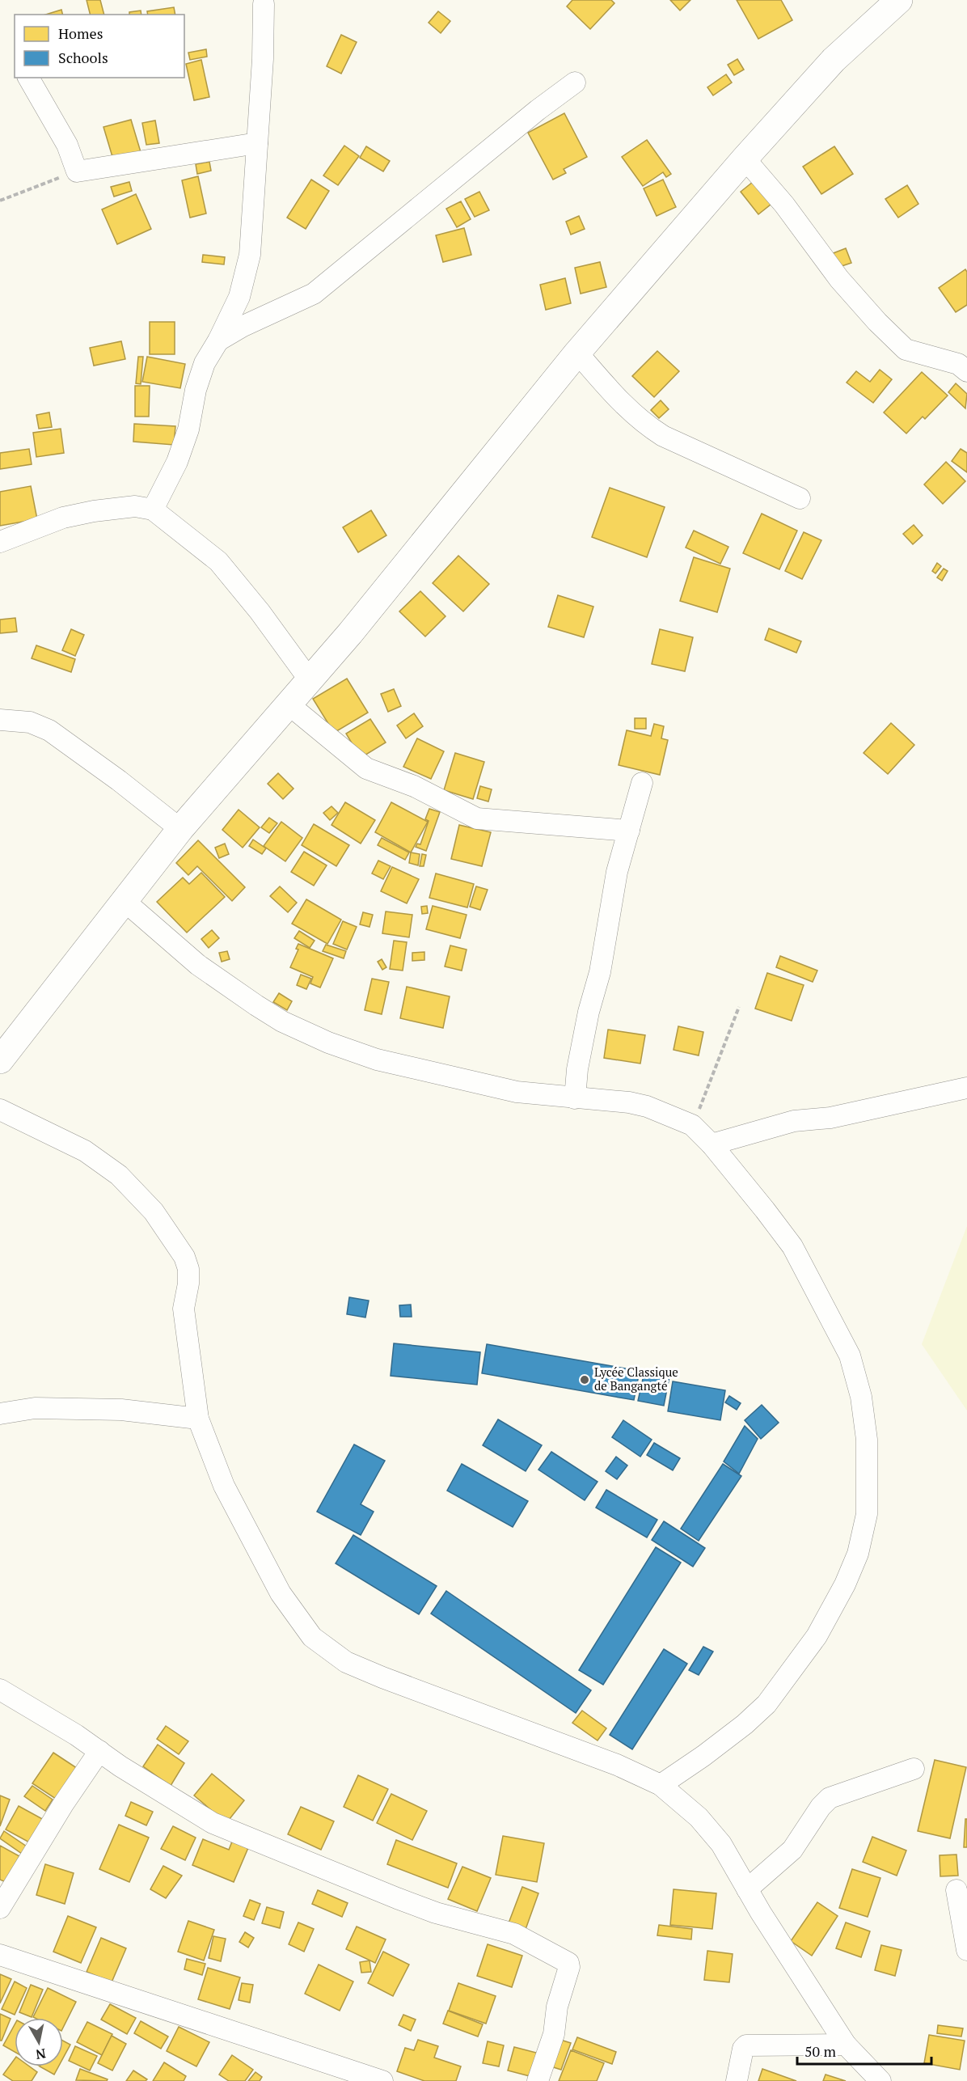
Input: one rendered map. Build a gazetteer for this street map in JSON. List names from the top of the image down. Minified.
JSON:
{"places":["Lycée Classique de Bangangté"],"legend":["Homes","Schools"],"scale_bar":"50 m","north":"bottom"}
